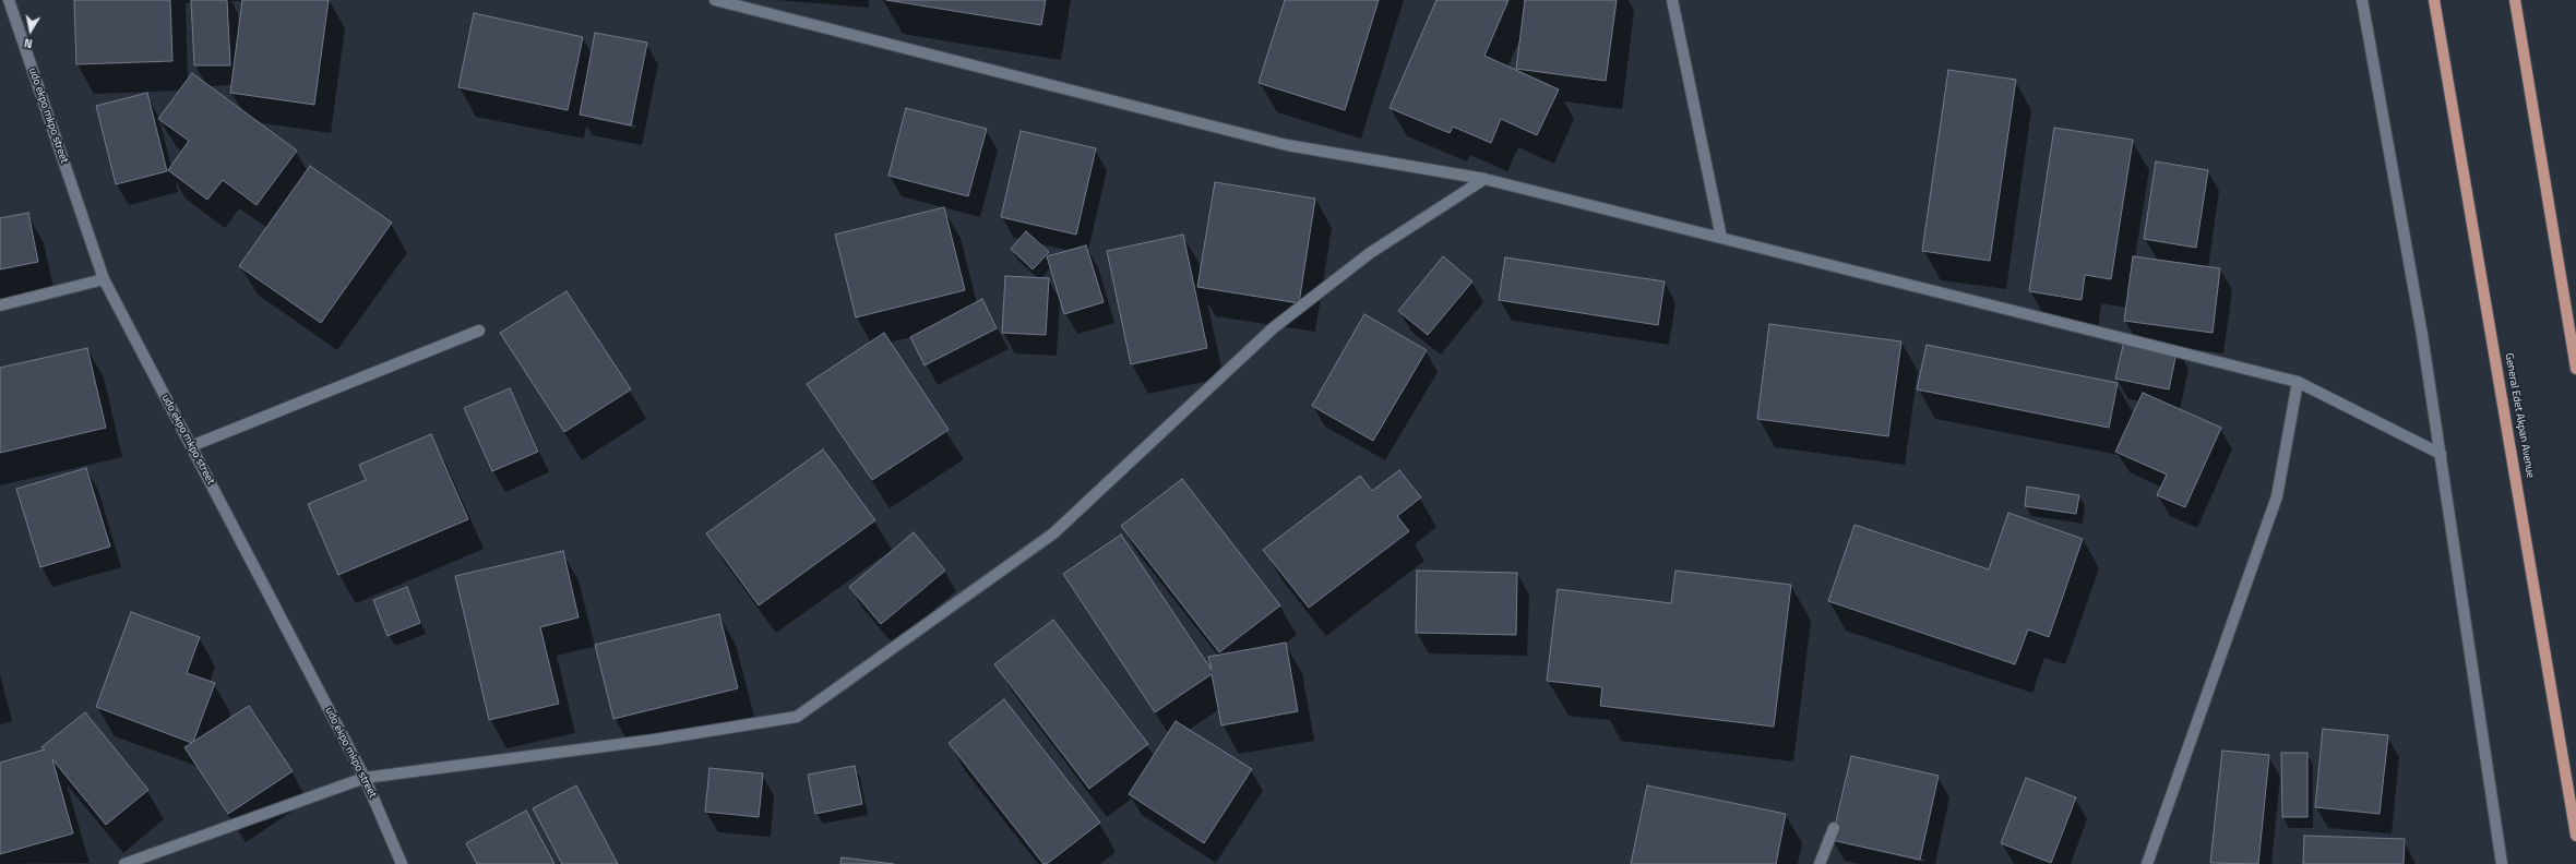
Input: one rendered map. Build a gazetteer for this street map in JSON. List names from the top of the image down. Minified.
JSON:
{"streets":{"main road":["General Edet Akpan Avenue"],"street":["udo ekpo mkpo street"]},"north":"bottom"}
